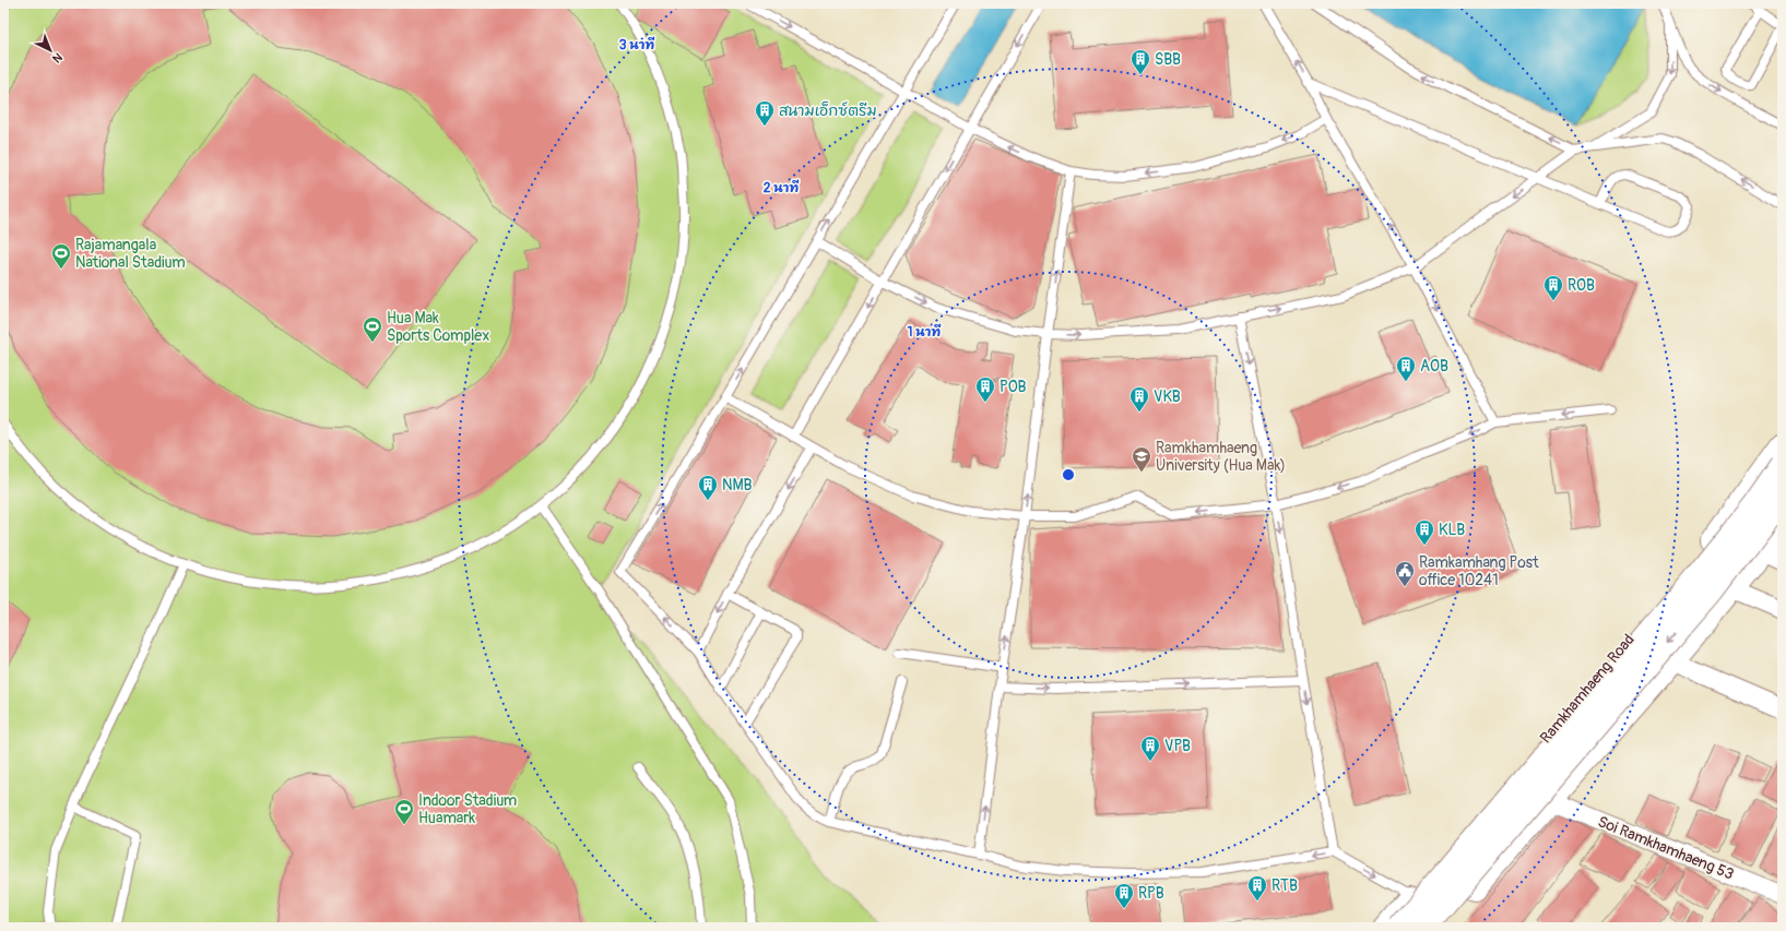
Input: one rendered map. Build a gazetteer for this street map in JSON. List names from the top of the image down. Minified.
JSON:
{"streets":{"main road":["Ramkhamhaeng Road"],"street":["Soi Ramkhamhaeng 53"]},"places":{"building":["SBB","สนามเอ็กซ์ตรีม","ROB","AOB","POB","VKB","NMB","KLB","VPB","RTB","RPB"],"sports":["Rajamangala National Stadium","Hua Mak Sports Complex","Indoor Stadium Huamark"],"school or university":["Ramkhamhaeng University (Hua Mak)"],"public building":["Ramkamhang Post office 10241"]},"north":"bottom right","rings":["3 นาที","2 นาที","1 นาที"]}
